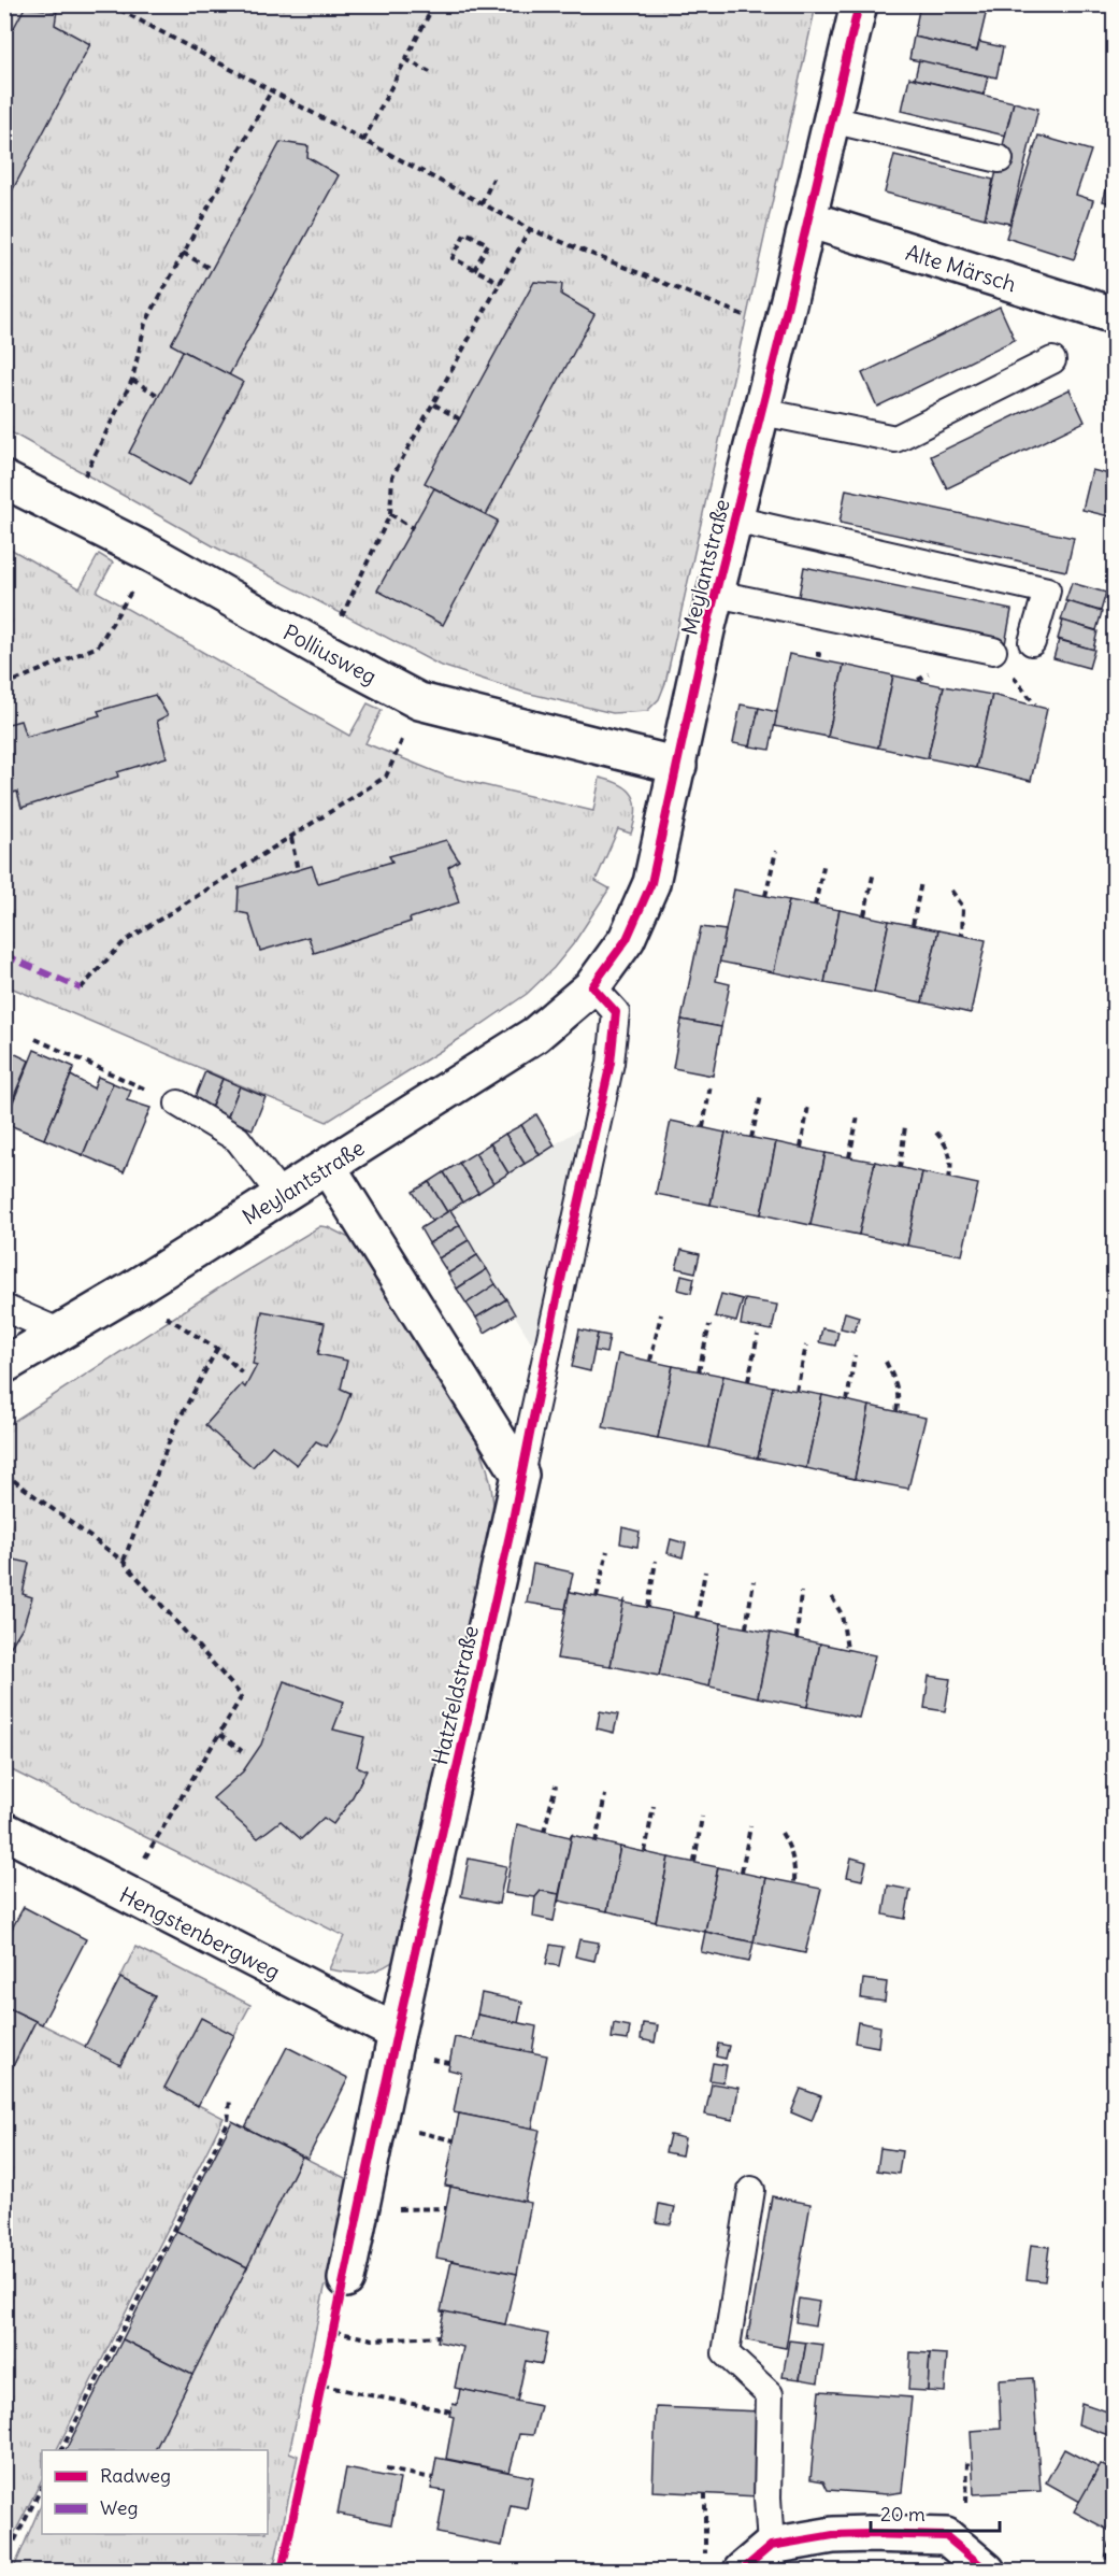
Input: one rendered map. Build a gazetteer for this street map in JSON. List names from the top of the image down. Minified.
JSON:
{"streets":{"street":["Alte Märsch","Meylantstraße","Polliusweg","Hatzfeldstraße","Hengstenbergweg"]},"crossings":[["Alte Märsch","Meylantstraße"],["Meylantstraße","Polliusweg"],["Meylantstraße","Hatzfeldstraße"],["Hatzfeldstraße","Hengstenbergweg"]],"legend":["Radweg","Weg"],"scale_bar":"20 m"}
